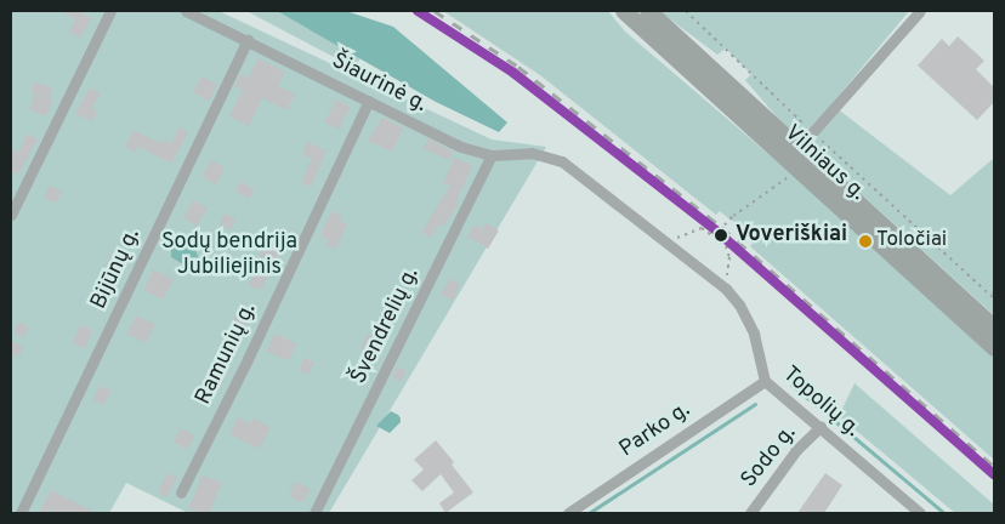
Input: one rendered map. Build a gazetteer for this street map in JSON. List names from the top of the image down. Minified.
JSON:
{"streets":{"highway":["Vilniaus g."],"street":["Šiaurinė g.","Bijūnų g.","Švendrelių g.","Ramunių g.","Topolių g.","Parko g.","Sodo g."]},"crossings":[["Šiaurinė g.","Bijūnų g."],["Šiaurinė g.","Švendrelių g."],["Šiaurinė g.","Ramunių g."],["Šiaurinė g.","Topolių g."],["Topolių g.","Parko g."],["Topolių g.","Sodo g."]],"parks":["Sodų bendrija Jubiliejinis"],"places":["Voveriškiai","Toločiai"]}
